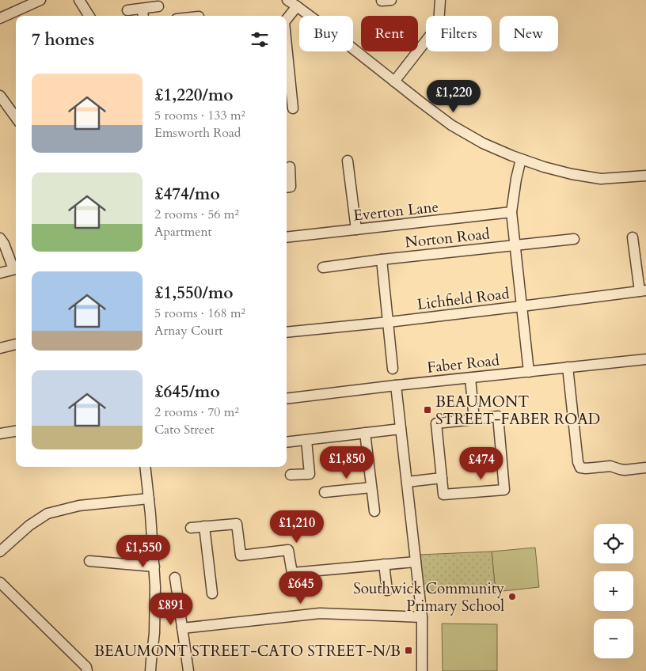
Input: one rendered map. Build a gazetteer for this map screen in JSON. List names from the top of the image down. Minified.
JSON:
{"streets":{"street":["Everton Lane","Norton Road","Lichfield Road","Faber Road"]},"places":{"transit":["BEAUMONT STREET-FABER ROAD","BEAUMONT STREET-CATO STREET-N/B"],"other":["Southwick Community Primary School"]},"page":{"chip":["Buy","Rent","Filters","New"],"heading":"7 homes","list":[{"name":"£1,220/mo","note":"5 rooms · 133 m² · Emsworth Road"},{"name":"£474/mo","note":"2 rooms · 56 m² · Apartment"},{"name":"£1,550/mo","note":"5 rooms · 168 m² · Arnay Court"},{"name":"£645/mo","note":"2 rooms · 70 m² · Cato Street"}],"price":["£1,220","£1,850","£474","£1,210","£1,550","£645","£891"],"map_buttons":["+","−"]}}
